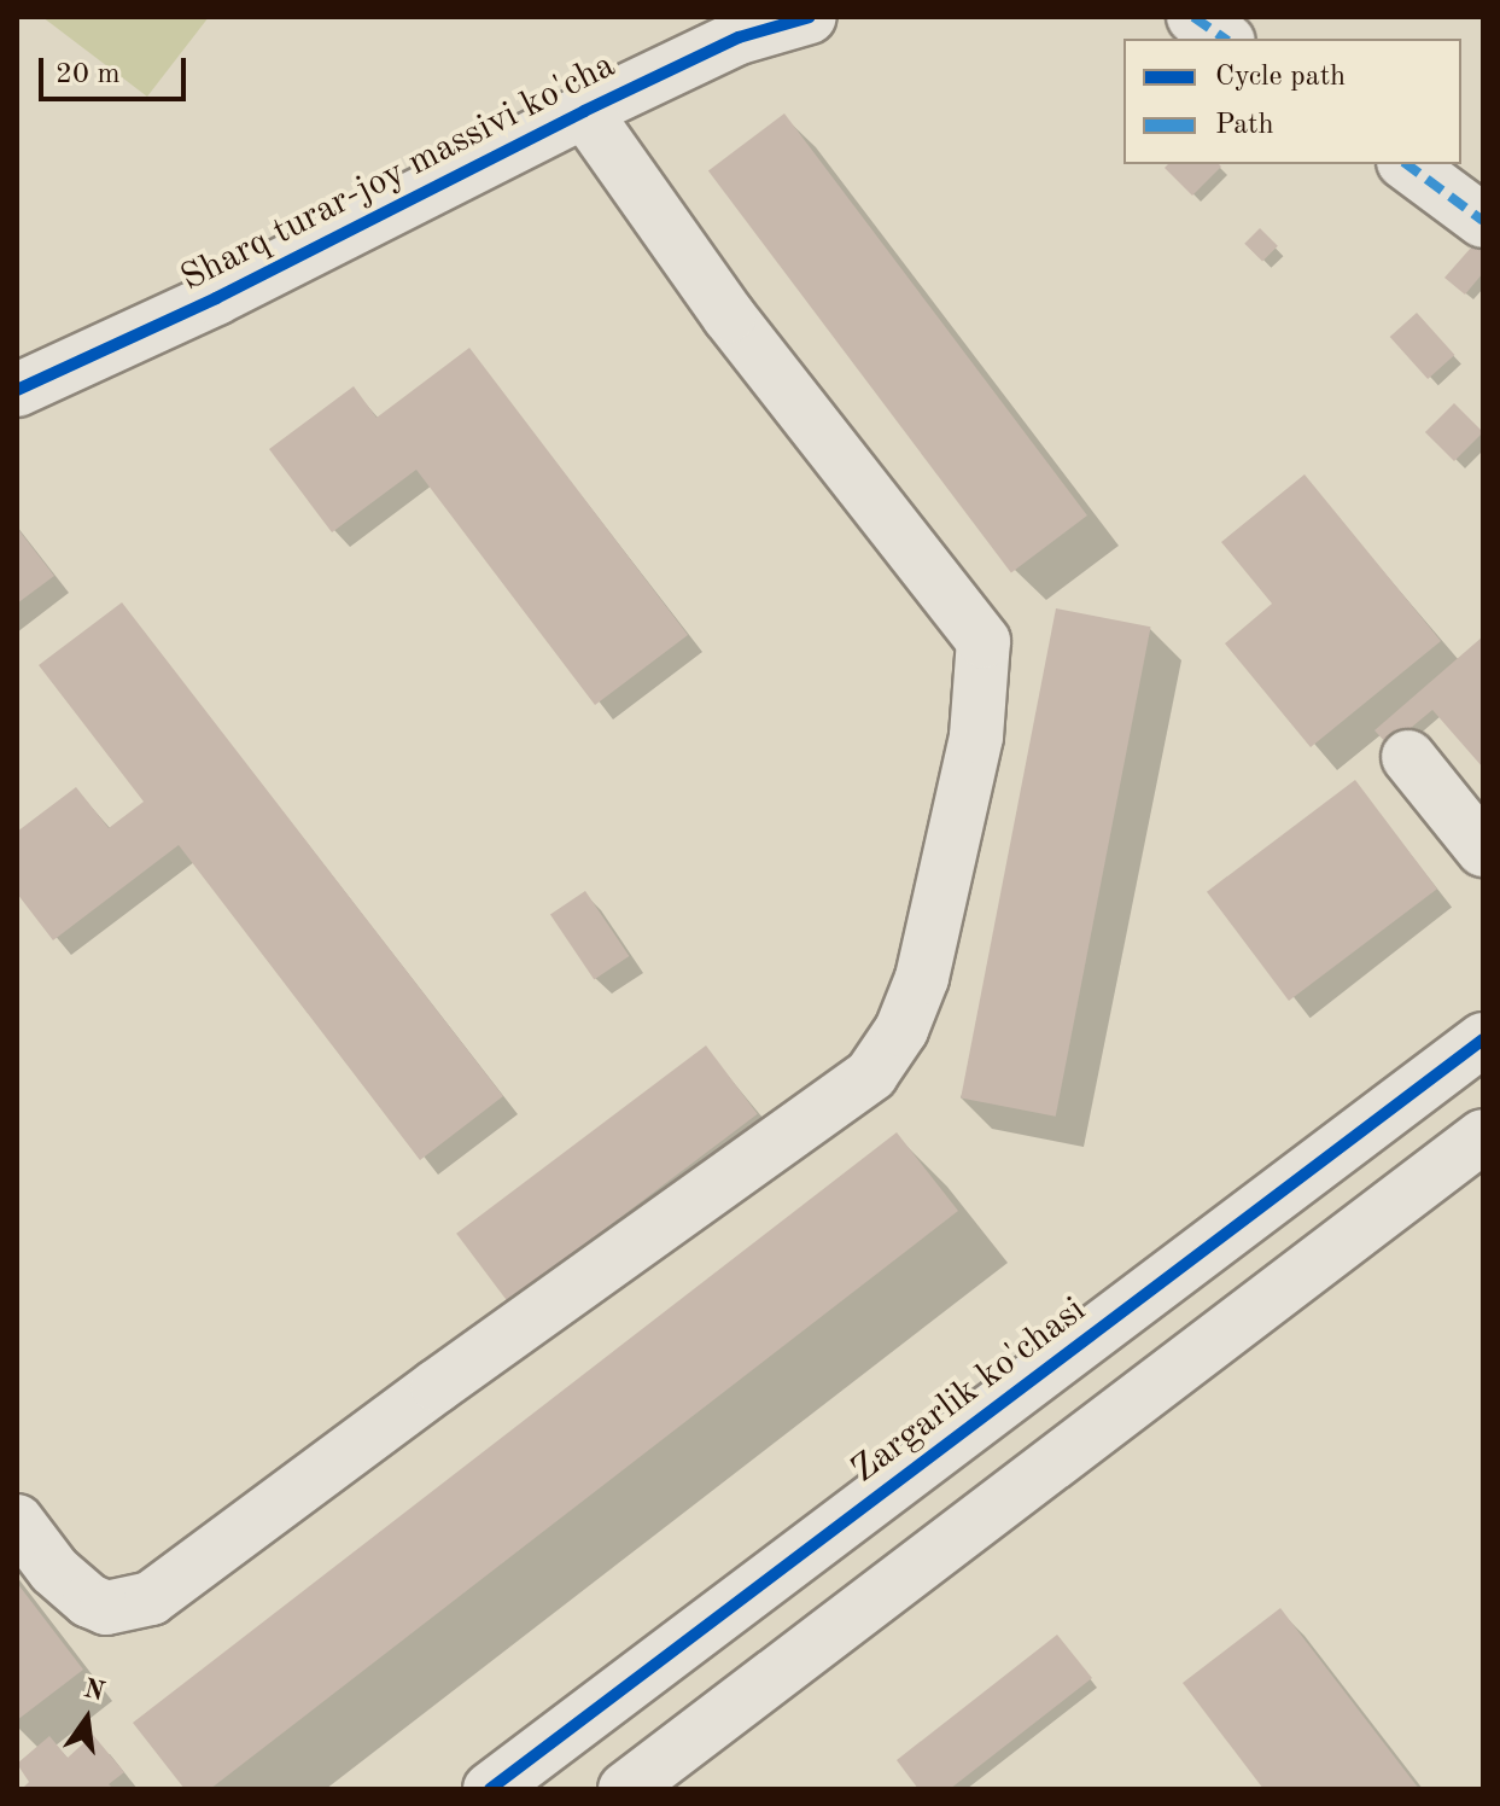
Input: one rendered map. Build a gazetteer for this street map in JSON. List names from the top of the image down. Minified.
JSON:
{"streets":{"street":["Sharq turar-joy massivi ko'cha","Zargarlik ko'chasi"]},"legend":["Cycle path","Path"],"scale_bar":"20 m","north":"top"}
